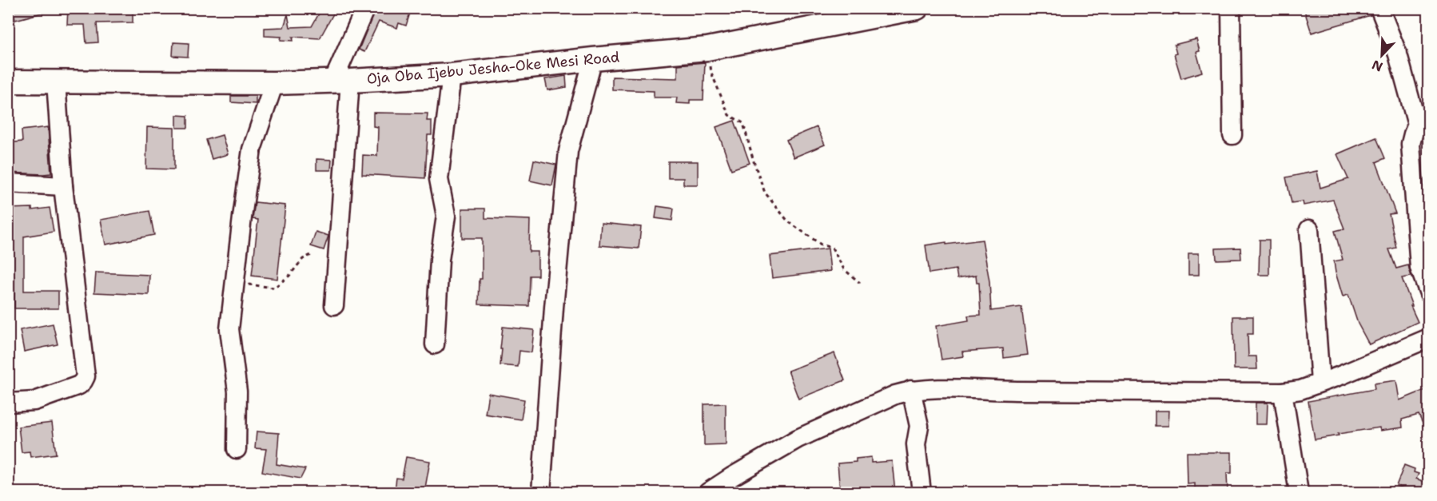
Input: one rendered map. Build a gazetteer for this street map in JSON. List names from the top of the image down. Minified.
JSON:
{"streets":{"main road":["Oja Oba Ijebu Jesha-Oke Mesi Road"]},"north":"bottom left"}
